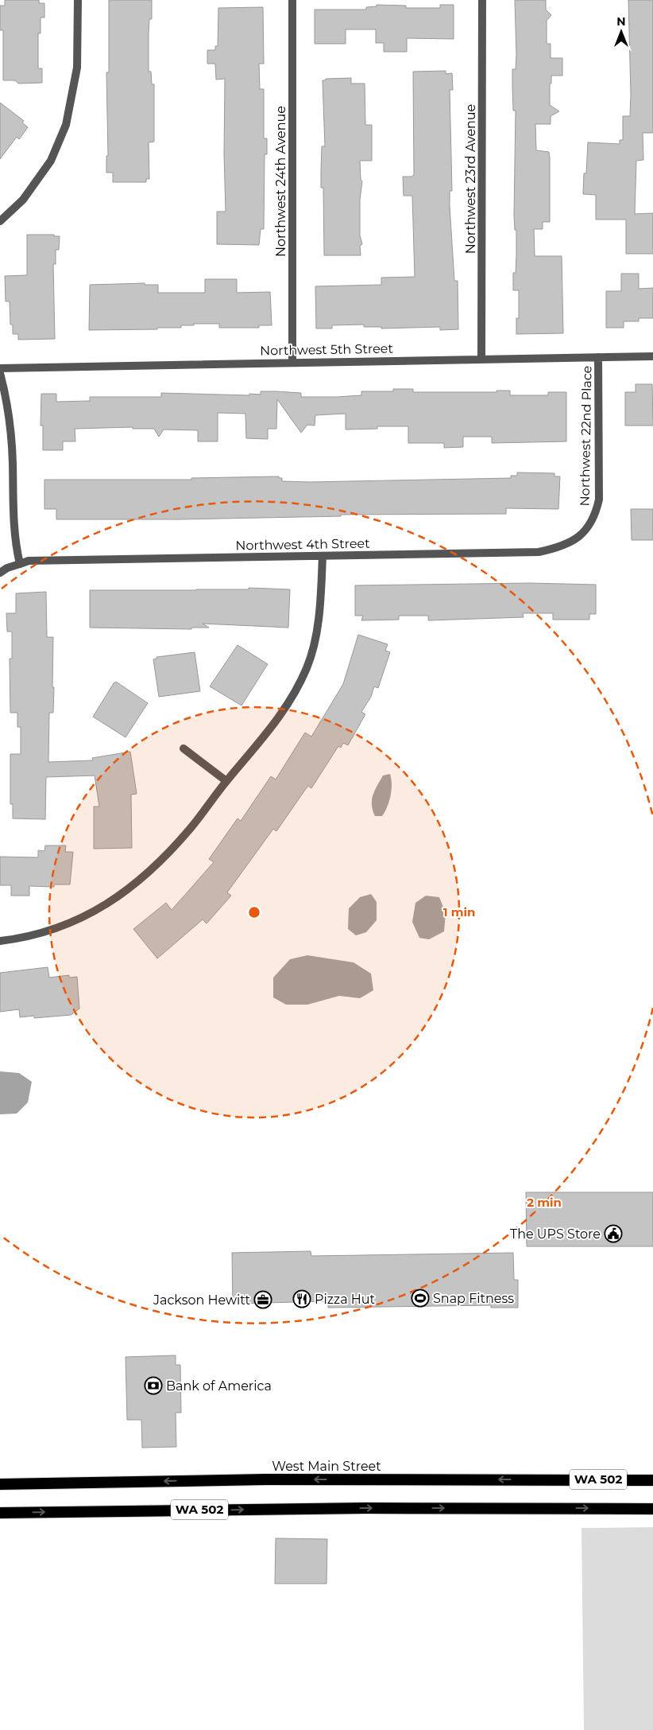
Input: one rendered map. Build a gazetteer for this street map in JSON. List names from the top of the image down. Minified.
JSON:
{"streets":{"highway":["West Main Street","WA 502"],"street":["Northwest 23rd Avenue","Northwest 24th Avenue","Northwest 5th Street","Northwest 22nd Place","Northwest 4th Street"]},"crossings":[["Northwest 23rd Avenue","Northwest 5th Street"],["Northwest 24th Avenue","Northwest 5th Street"],["Northwest 5th Street","Northwest 22nd Place"],["Northwest 22nd Place","Northwest 4th Street"]],"places":{"public building":["The UPS Store"],"sports":["Snap Fitness"],"restaurant":["Pizza Hut"],"office":["Jackson Hewitt"],"bank":["Bank of America"]},"north":"top","rings":["1 min","2 min"]}
